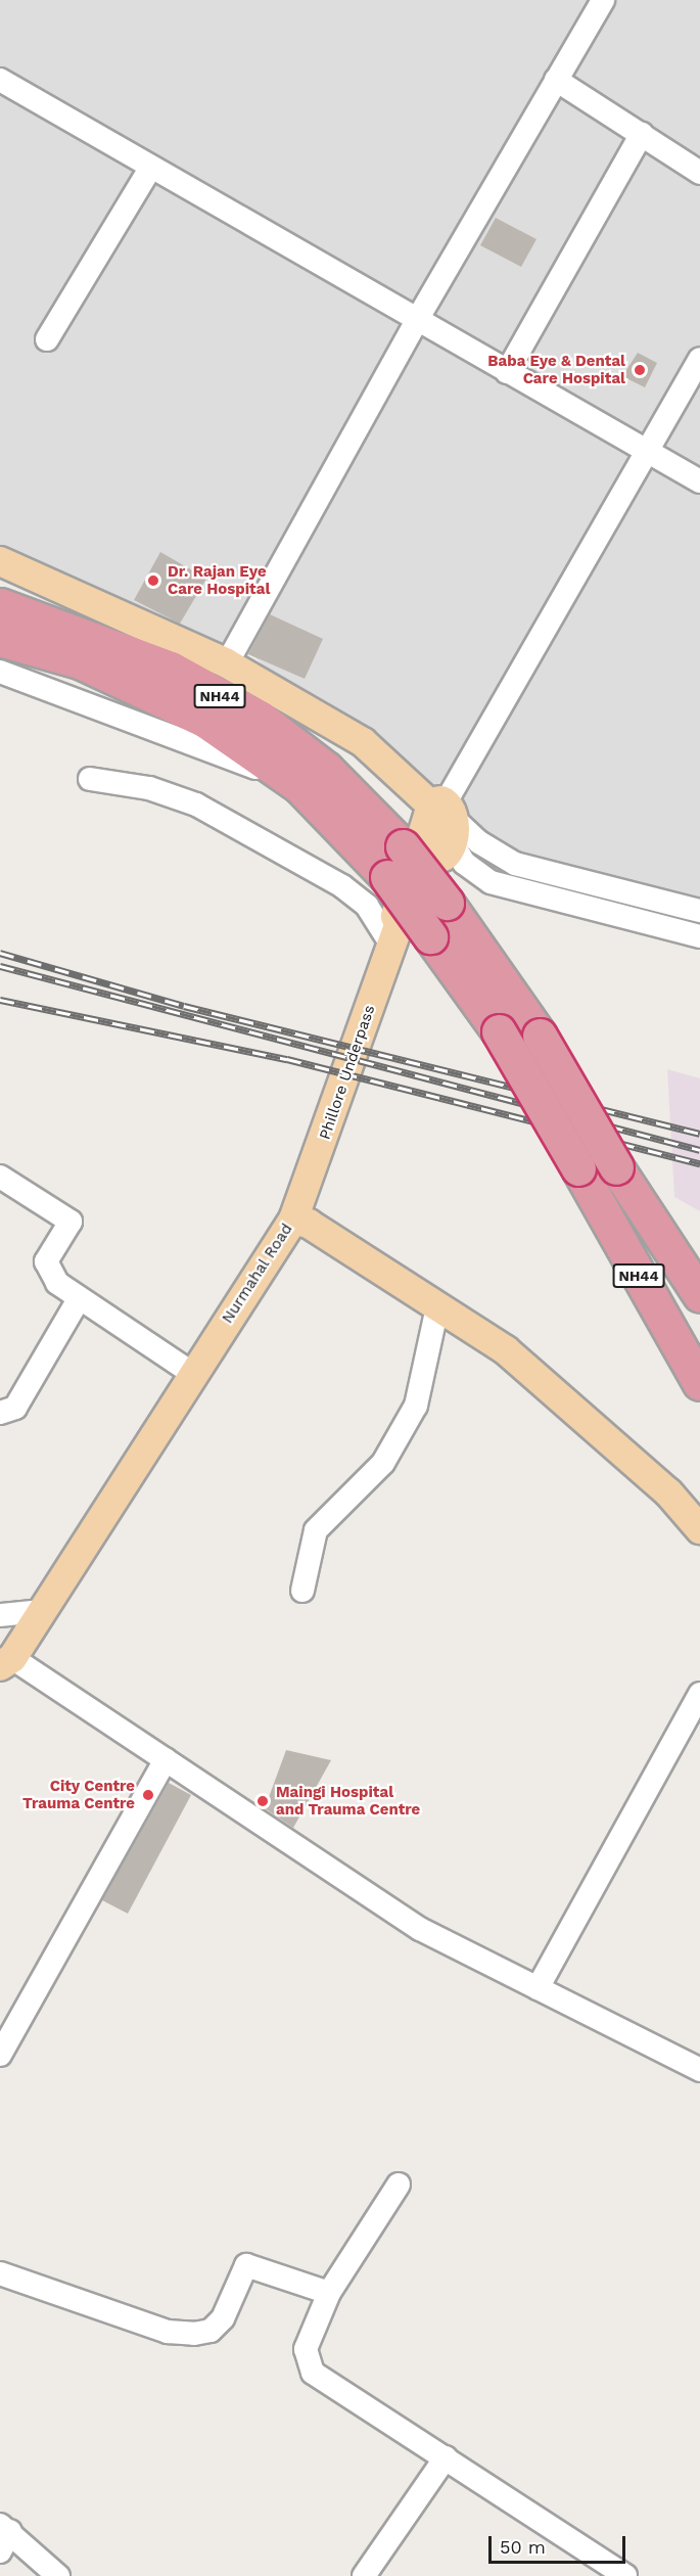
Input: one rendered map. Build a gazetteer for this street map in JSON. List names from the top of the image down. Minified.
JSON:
{"streets":{"highway":["NH44"],"main road":["Phillore Underpass","Nurmahal Road"]},"crossings":[["Phillore Underpass","Nurmahal Road"]],"places":["Baba Eye & Dental Care Hospital","Dr. Rajan Eye Care Hospital","City Centre Trauma Centre","Maingi Hospital and Trauma Centre"],"scale_bar":"50 m"}
